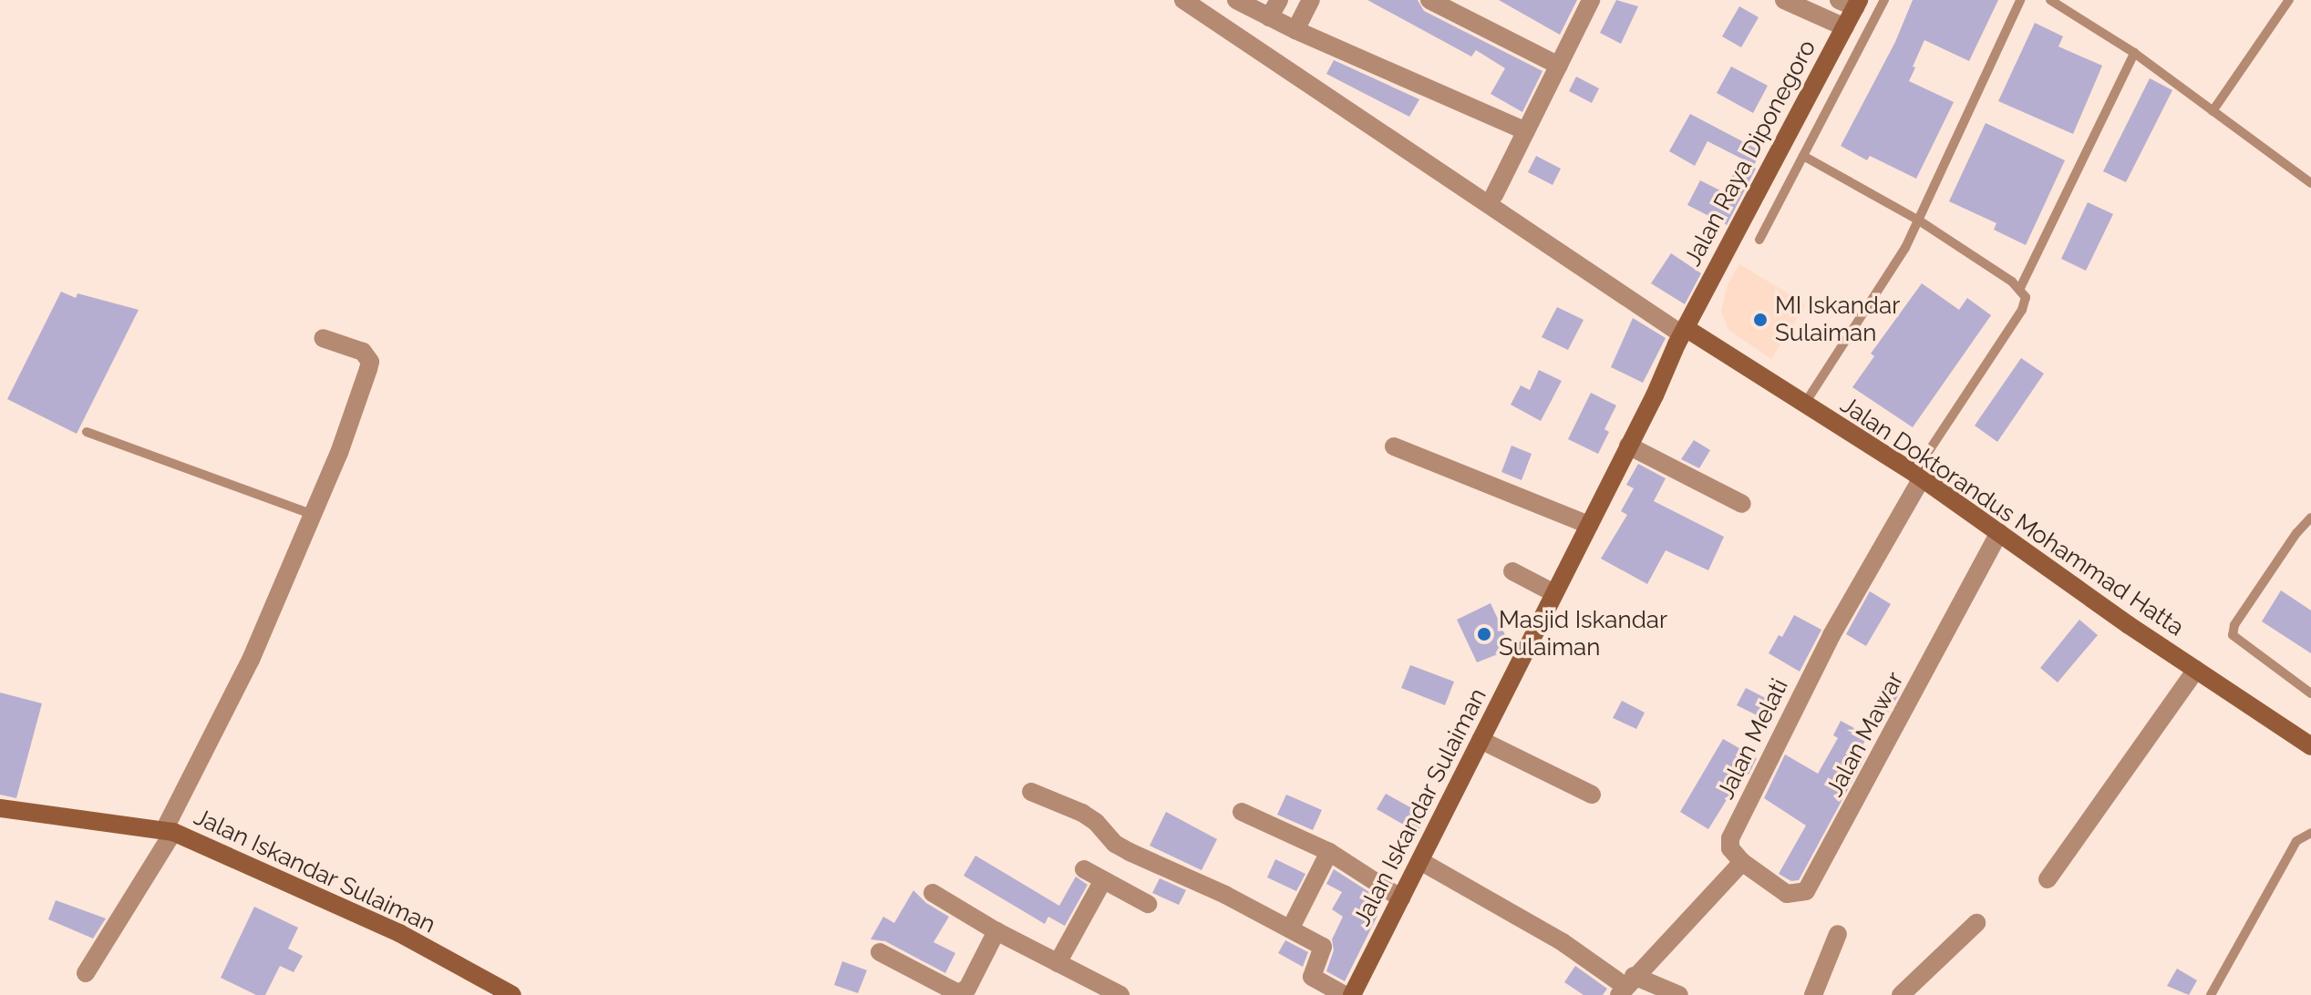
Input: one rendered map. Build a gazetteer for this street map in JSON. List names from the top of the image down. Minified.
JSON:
{"streets":{"street":["Jalan Raya Diponegoro","Jalan Doktorandus Mohammad Hatta","Jalan Mawar","Jalan Melati","Jalan Iskandar Sulaiman"]},"crossings":[["Jalan Raya Diponegoro","Jalan Doktorandus Mohammad Hatta"],["Jalan Raya Diponegoro","Jalan Iskandar Sulaiman"],["Jalan Doktorandus Mohammad Hatta","Jalan Mawar"],["Jalan Doktorandus Mohammad Hatta","Jalan Melati"],["Jalan Doktorandus Mohammad Hatta","Jalan Iskandar Sulaiman"],["Jalan Mawar","Jalan Melati"]],"places":["MI Iskandar Sulaiman","Masjid Iskandar Sulaiman"]}
